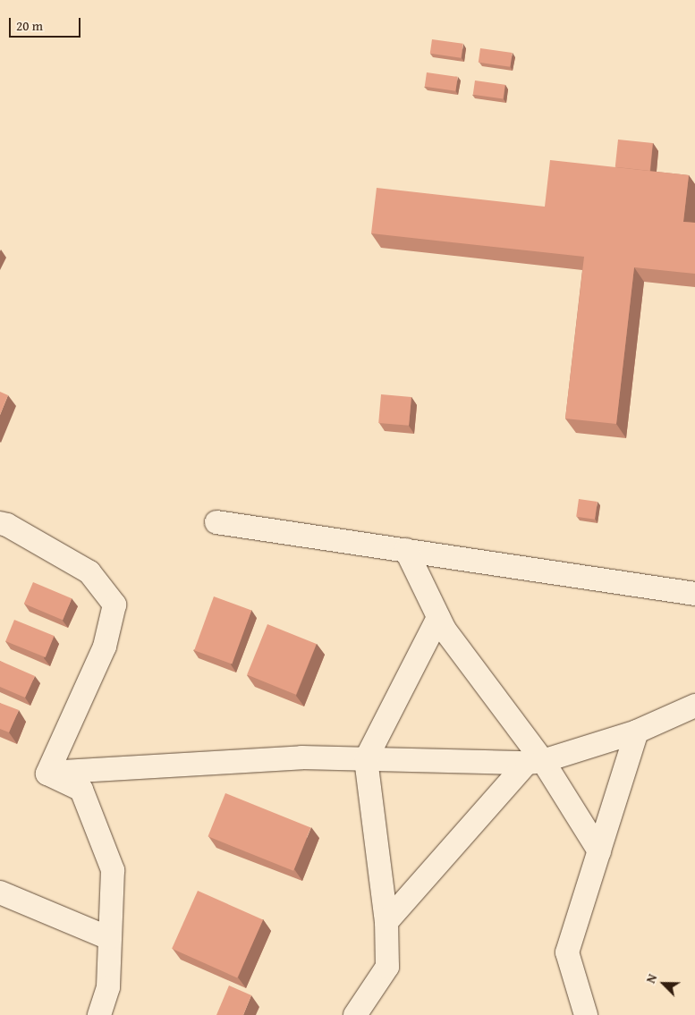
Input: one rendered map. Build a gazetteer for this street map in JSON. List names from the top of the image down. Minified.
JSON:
{"scale_bar":"20 m","north":"top left"}
